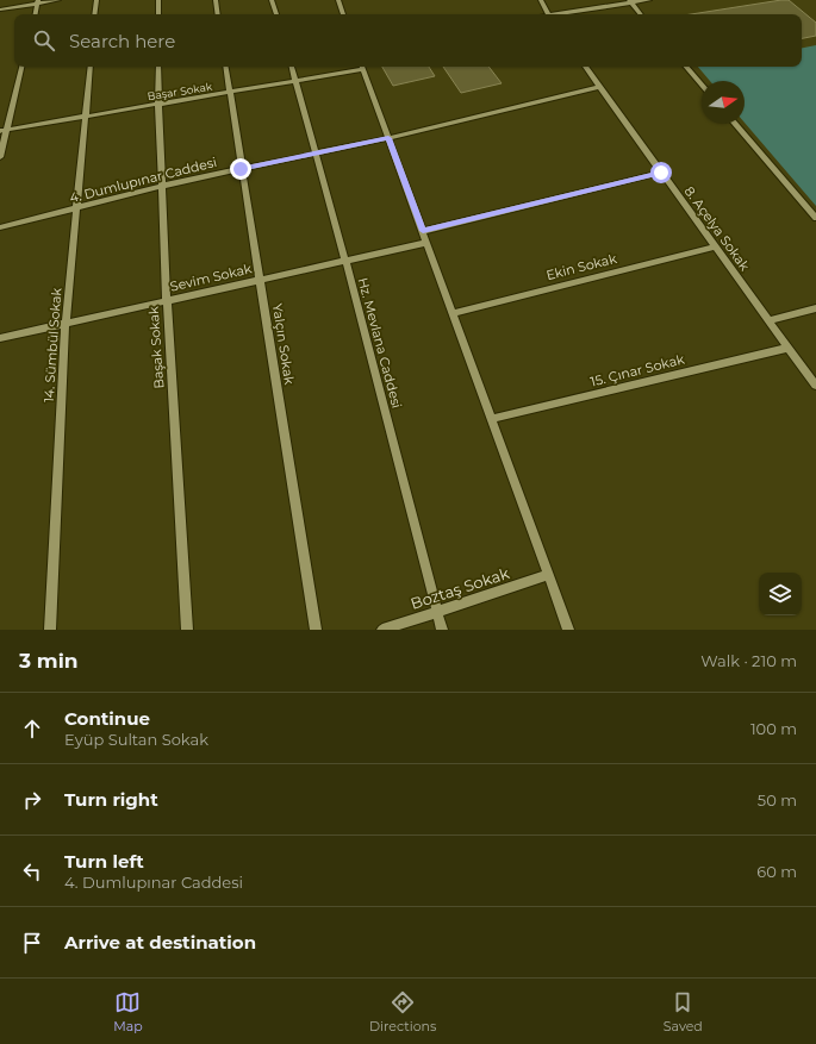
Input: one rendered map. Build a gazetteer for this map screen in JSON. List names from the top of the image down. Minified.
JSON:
{"streets":{"street":["Başar Sokak","4. Dumlupınar Caddesi","8. Açelya Sokak","Ekin Sokak","Sevim Sokak","Hz. Mevlana Caddesi","Yalçın Sokak","14. Sümbül Sokak","Başak Sokak","15. Çınar Sokak","Boztaş Sokak"]},"crossings":[["Başar Sokak","Hz. Mevlana Caddesi"],["Başar Sokak","Yalçın Sokak"],["Başar Sokak","14. Sümbül Sokak"],["Başar Sokak","Başak Sokak"],["4. Dumlupınar Caddesi","8. Açelya Sokak"],["4. Dumlupınar Caddesi","Hz. Mevlana Caddesi"],["4. Dumlupınar Caddesi","Yalçın Sokak"],["4. Dumlupınar Caddesi","14. Sümbül Sokak"],["4. Dumlupınar Caddesi","Başak Sokak"],["8. Açelya Sokak","Ekin Sokak"],["8. Açelya Sokak","15. Çınar Sokak"],["Sevim Sokak","Hz. Mevlana Caddesi"],["Sevim Sokak","Yalçın Sokak"],["Sevim Sokak","14. Sümbül Sokak"],["Sevim Sokak","Başak Sokak"],["Hz. Mevlana Caddesi","Boztaş Sokak"]],"north":"right","page":{"search":"Search here","heading":["3 min","Walk · 210 m"],"list":[["Continue","Eyüp Sultan Sokak","100 m"],["Turn right","50 m"],["Turn left","4. Dumlupınar Caddesi","60 m"],"Arrive at destination"],"nav":["Map","Directions","Saved"]}}
